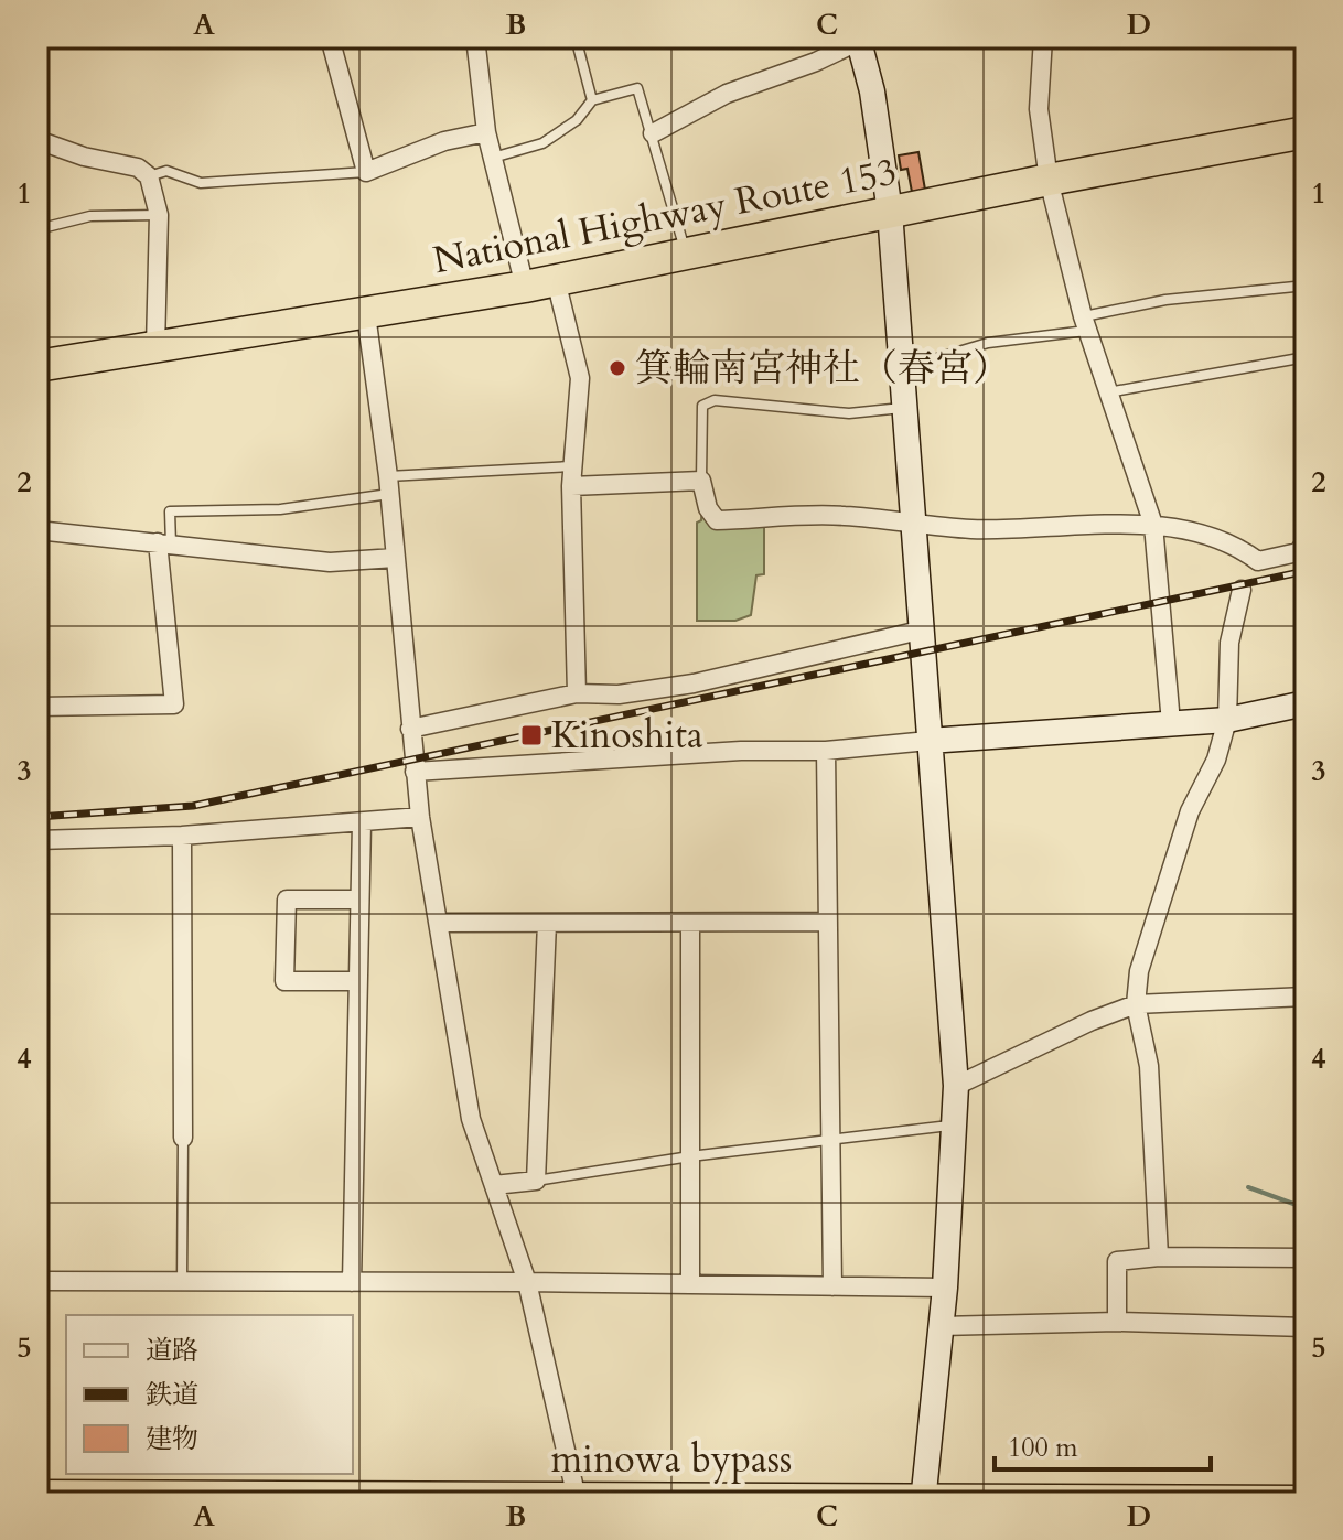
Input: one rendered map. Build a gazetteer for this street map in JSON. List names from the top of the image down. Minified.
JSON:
{"streets":{"highway":["National Highway Route 153","minowa bypass"]},"places":{"other":["箕輪南宮神社（春宮）"],"transit":["Kinoshita"]},"legend":["道路","鉄道","建物"],"scale_bar":"100 m","grid":{"columns":["A","B","C","D"],"rows":["1","2","3","4","5"]}}
